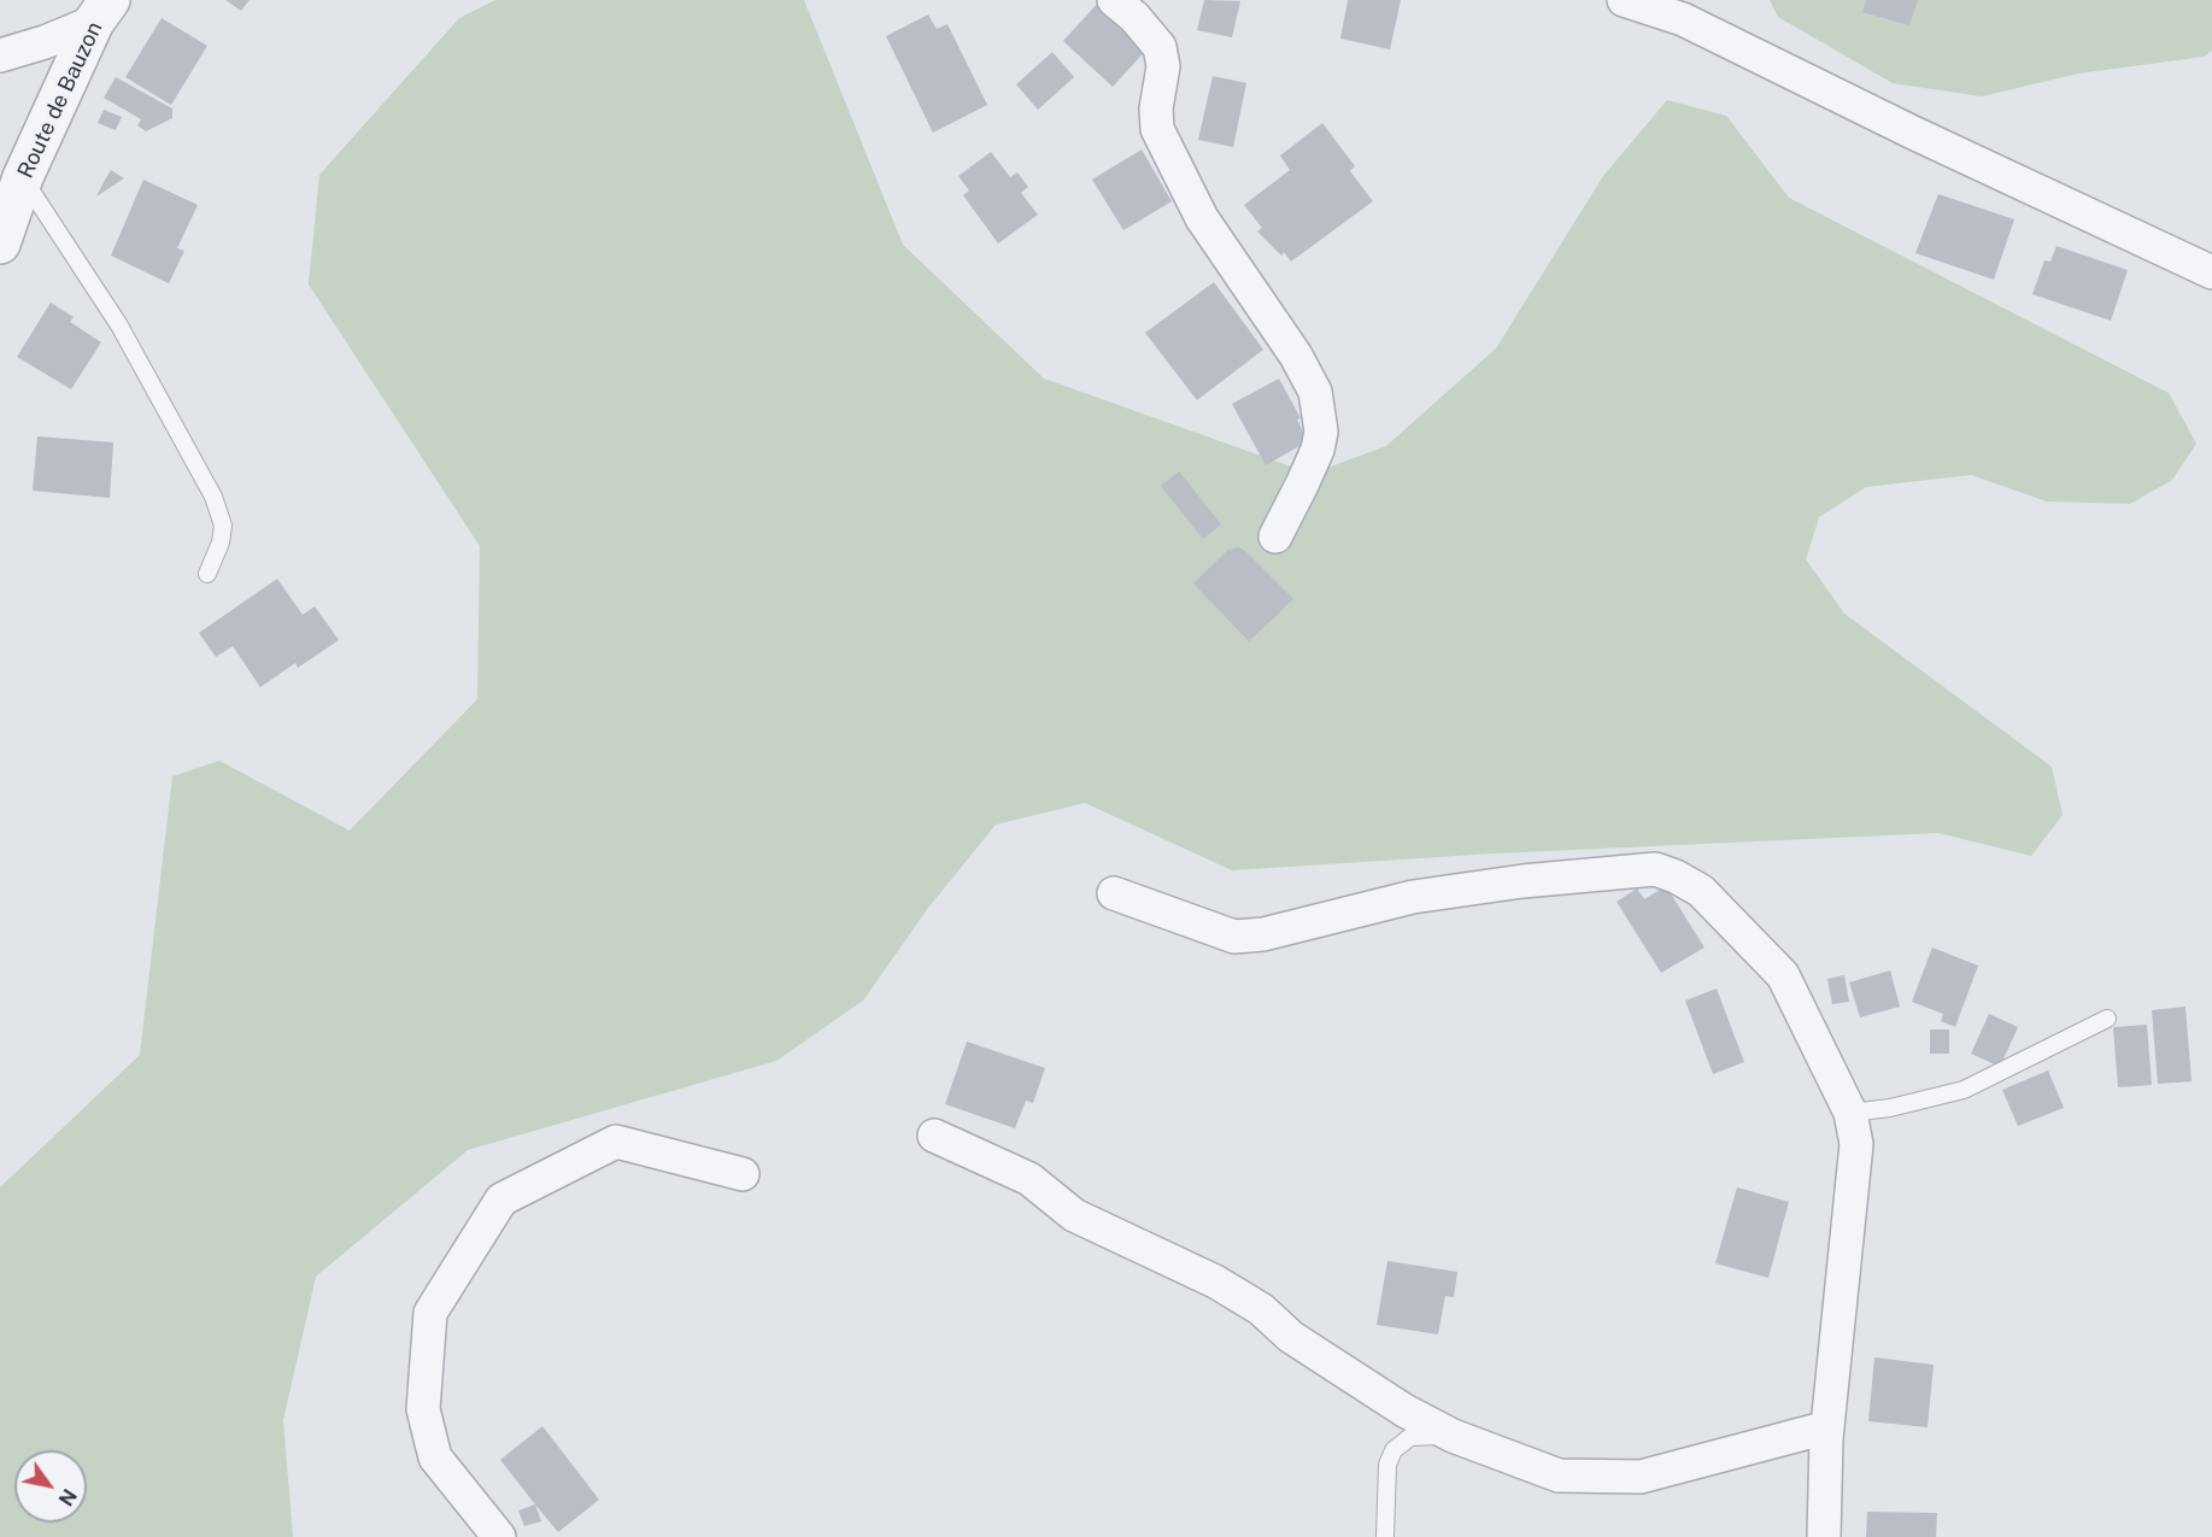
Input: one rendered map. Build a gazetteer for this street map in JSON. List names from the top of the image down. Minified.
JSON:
{"streets":{"street":["Route de Bauzon"]},"north":"bottom right"}
